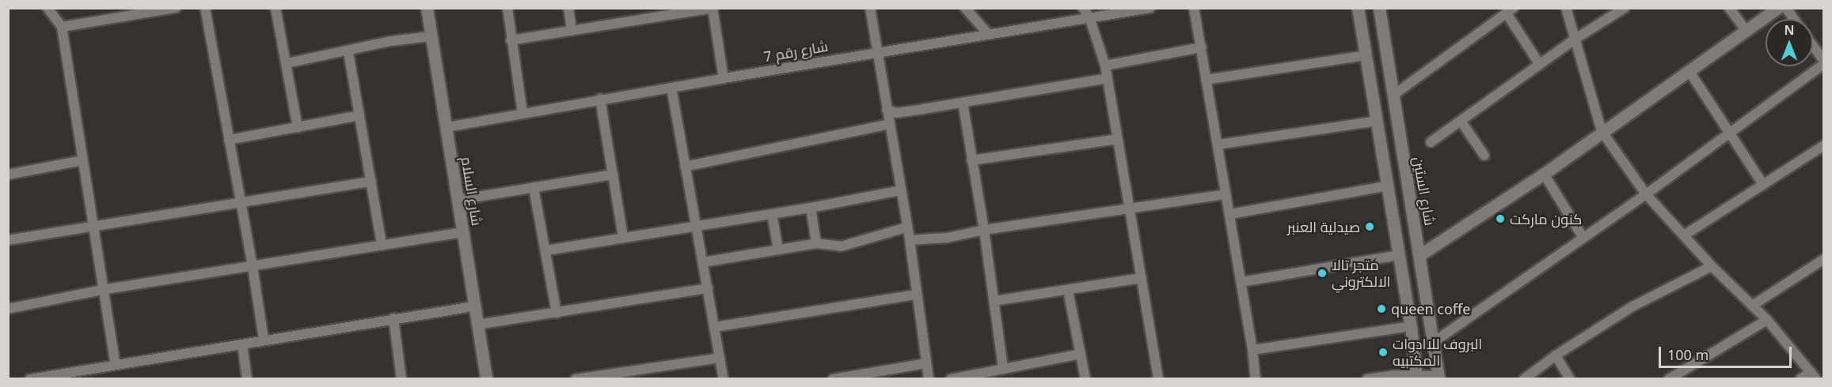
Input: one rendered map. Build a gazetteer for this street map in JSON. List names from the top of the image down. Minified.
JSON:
{"streets":{"street":["شارع رقم 7","شارع السلام","شارع الستين"]},"crossings":[["شارع رقم 7","شارع السلام"]],"places":["كنون ماركت","صيدلية العنبر","متجر تالا الالكتروني","queen coffe","البروف للاادوات المكتبيه"],"scale_bar":"100 m","north":"top"}
